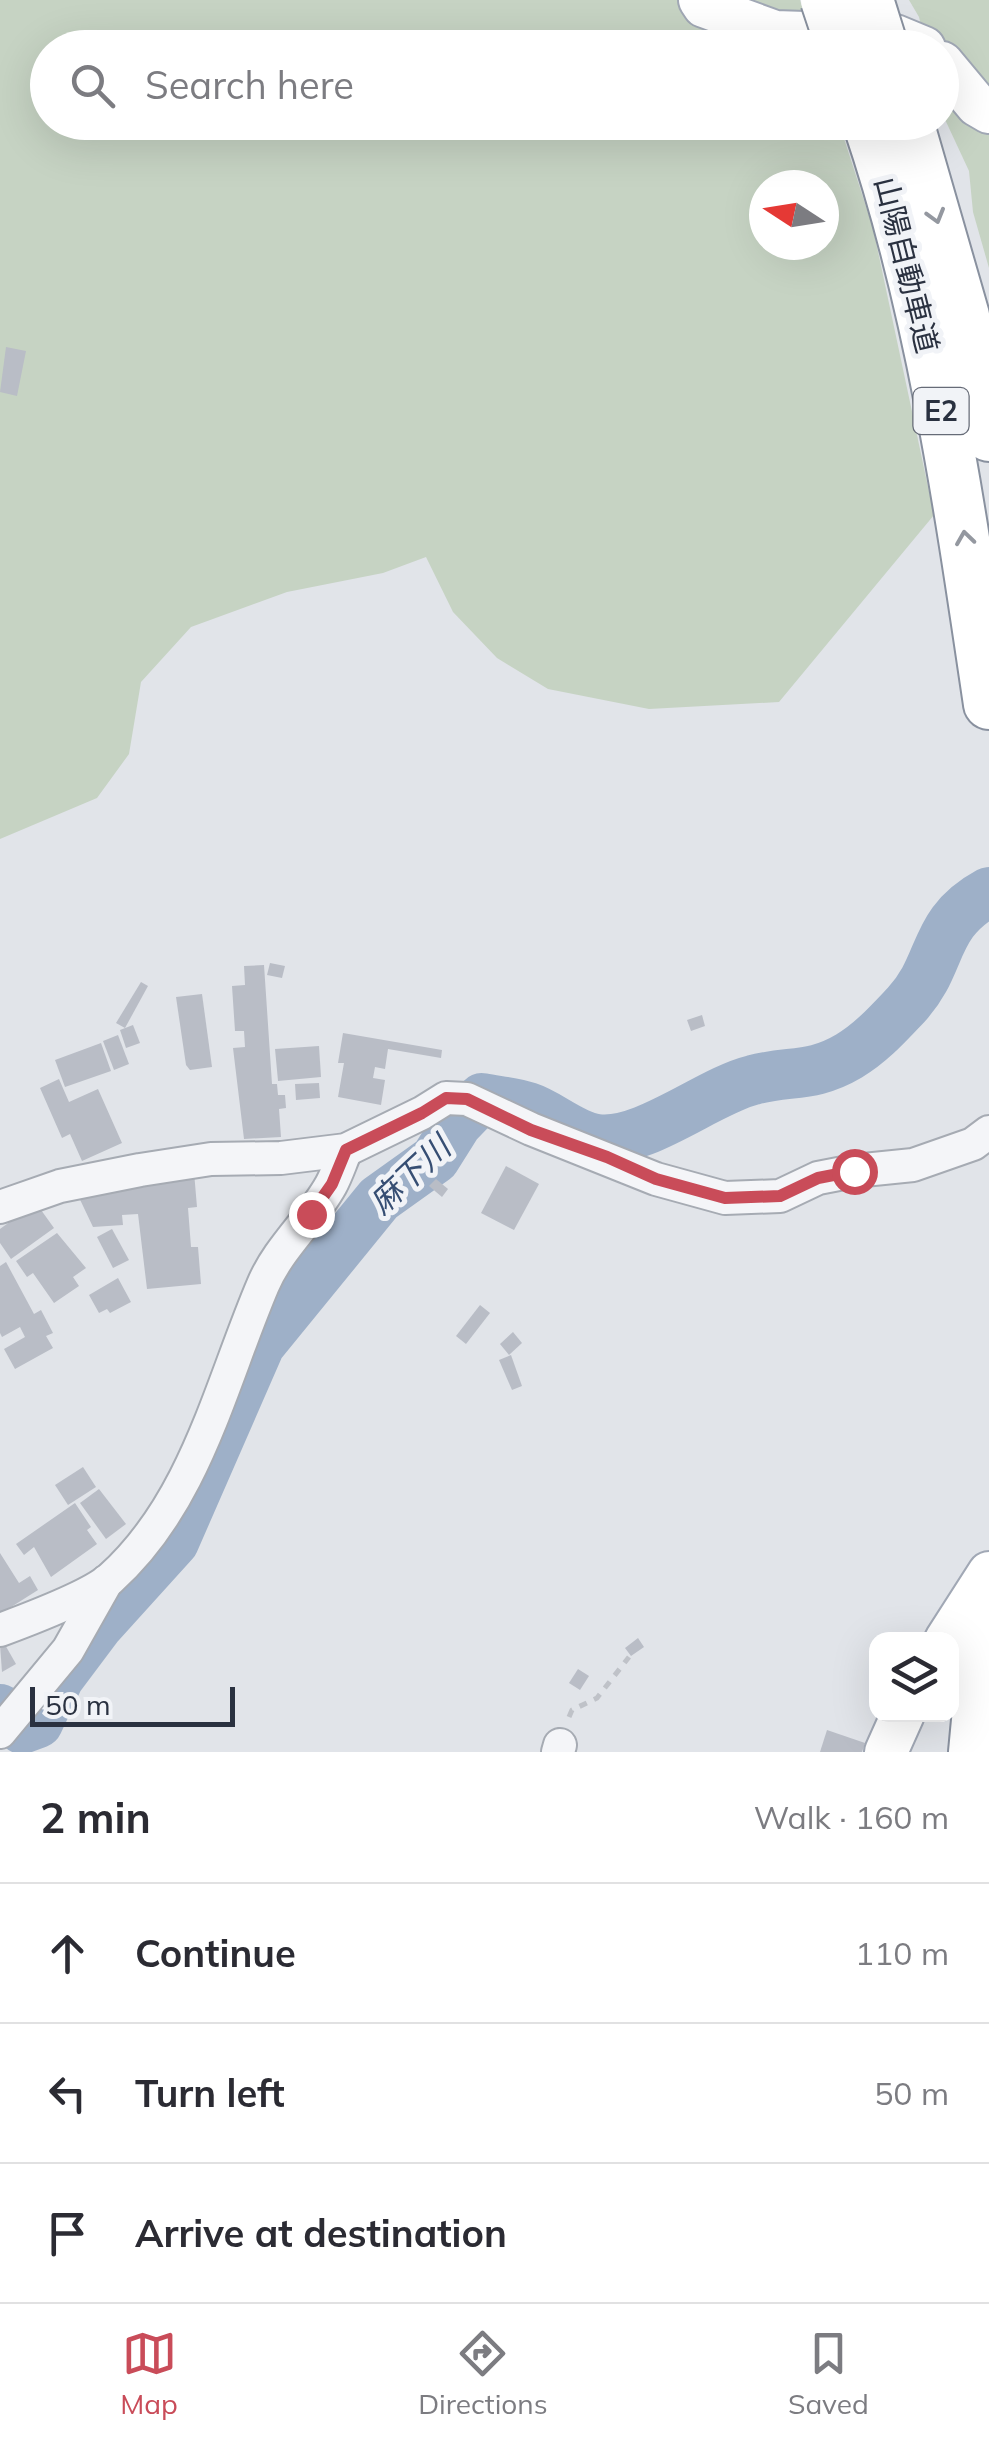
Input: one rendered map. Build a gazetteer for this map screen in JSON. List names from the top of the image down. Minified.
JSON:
{"streets":{"highway":["山陽自動車道","E2"]},"water":["麻下川"],"scale_bar":"50 m","north":"left","page":{"search":"Search here","scale":"50 m","heading":["2 min","Walk · 160 m"],"list":[["Continue","110 m"],["Turn left","50 m"],"Arrive at destination"],"nav":["Map","Directions","Saved"]}}
